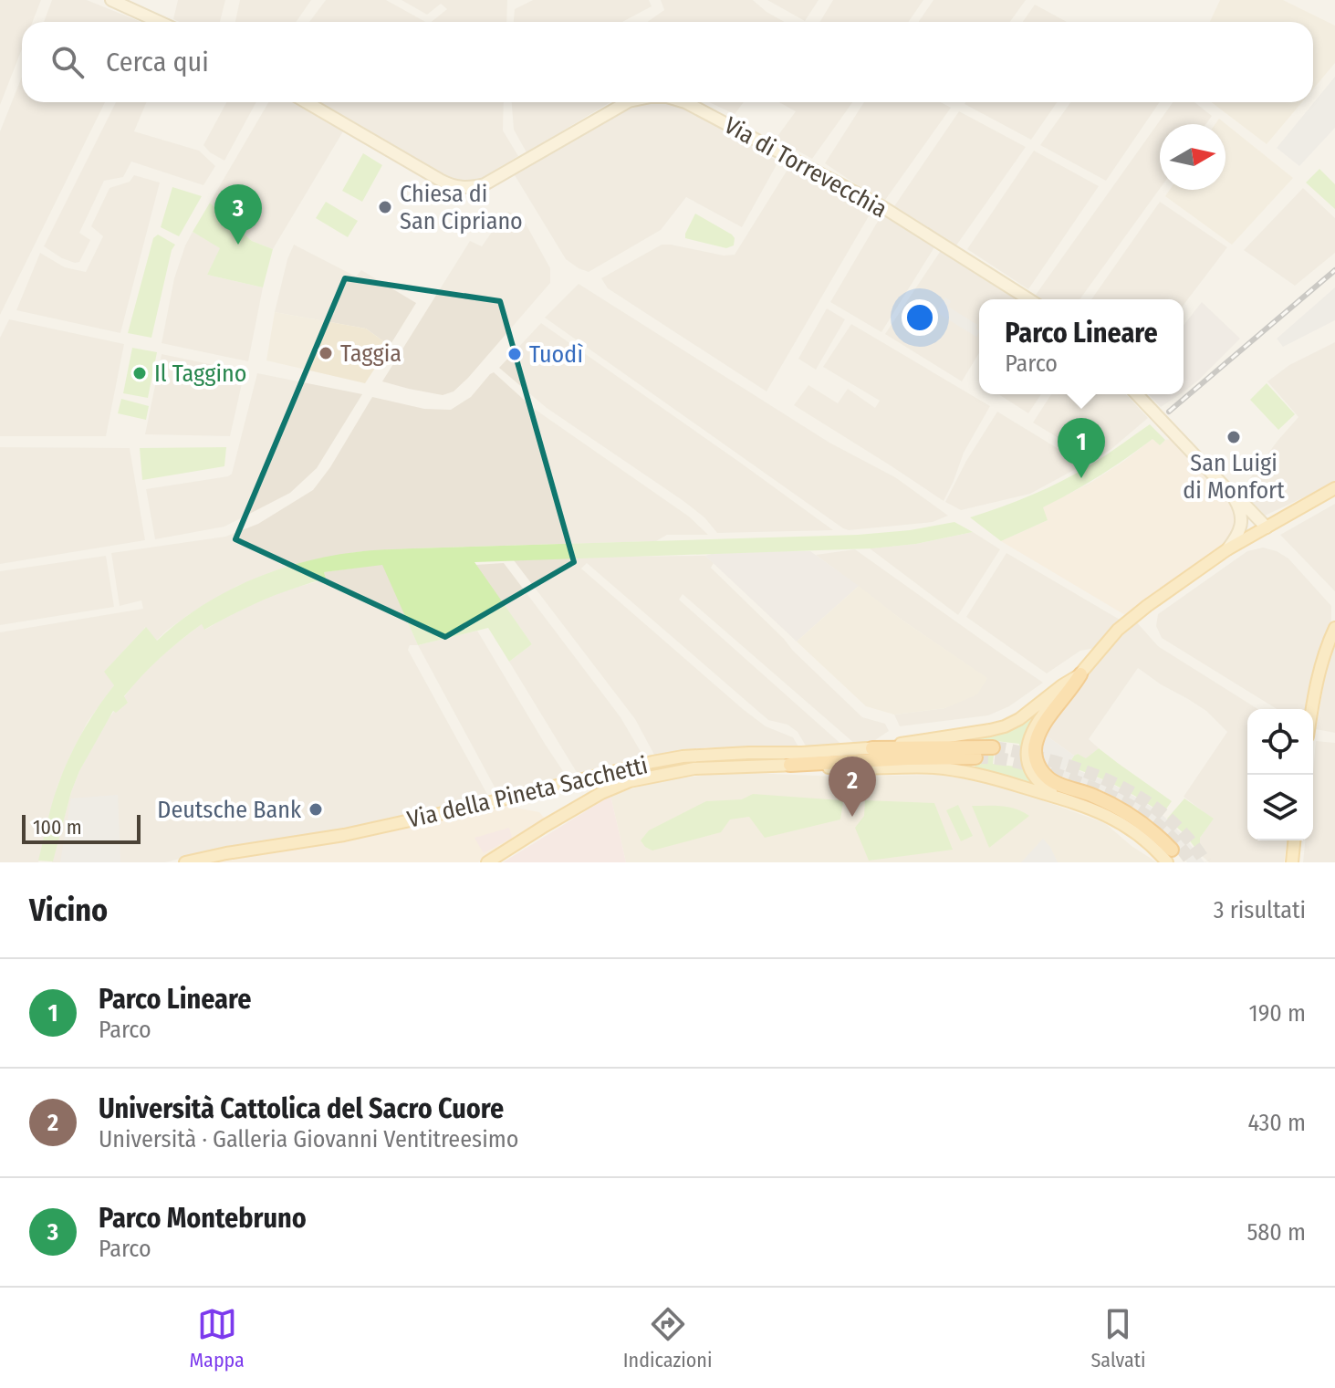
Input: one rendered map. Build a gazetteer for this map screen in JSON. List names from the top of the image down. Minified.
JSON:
{"streets":{"main road":["Via di Torrevecchia","Via della Pineta Sacchetti"]},"places":["Chiesa di San Cipriano","Taggia","Tuodì","Il Taggino","San Luigi di Monfort","Deutsche Bank"],"scale_bar":"100 m","north":"right","page":{"search":"Cerca qui","pins":["3","1","2"],"popup":["Parco Lineare","Parco"],"scale":"100 m","heading":["Vicino","3 risultati"],"list":[{"mark":"1","name":"Parco Lineare","note":"Parco","value":"190 m"},{"mark":"2","name":"Università Cattolica del Sacro Cuore","note":"Università · Galleria Giovanni Ventitreesimo","value":"430 m"},{"mark":"3","name":"Parco Montebruno","note":"Parco","value":"580 m"}],"nav":["Mappa","Indicazioni","Salvati"]}}
